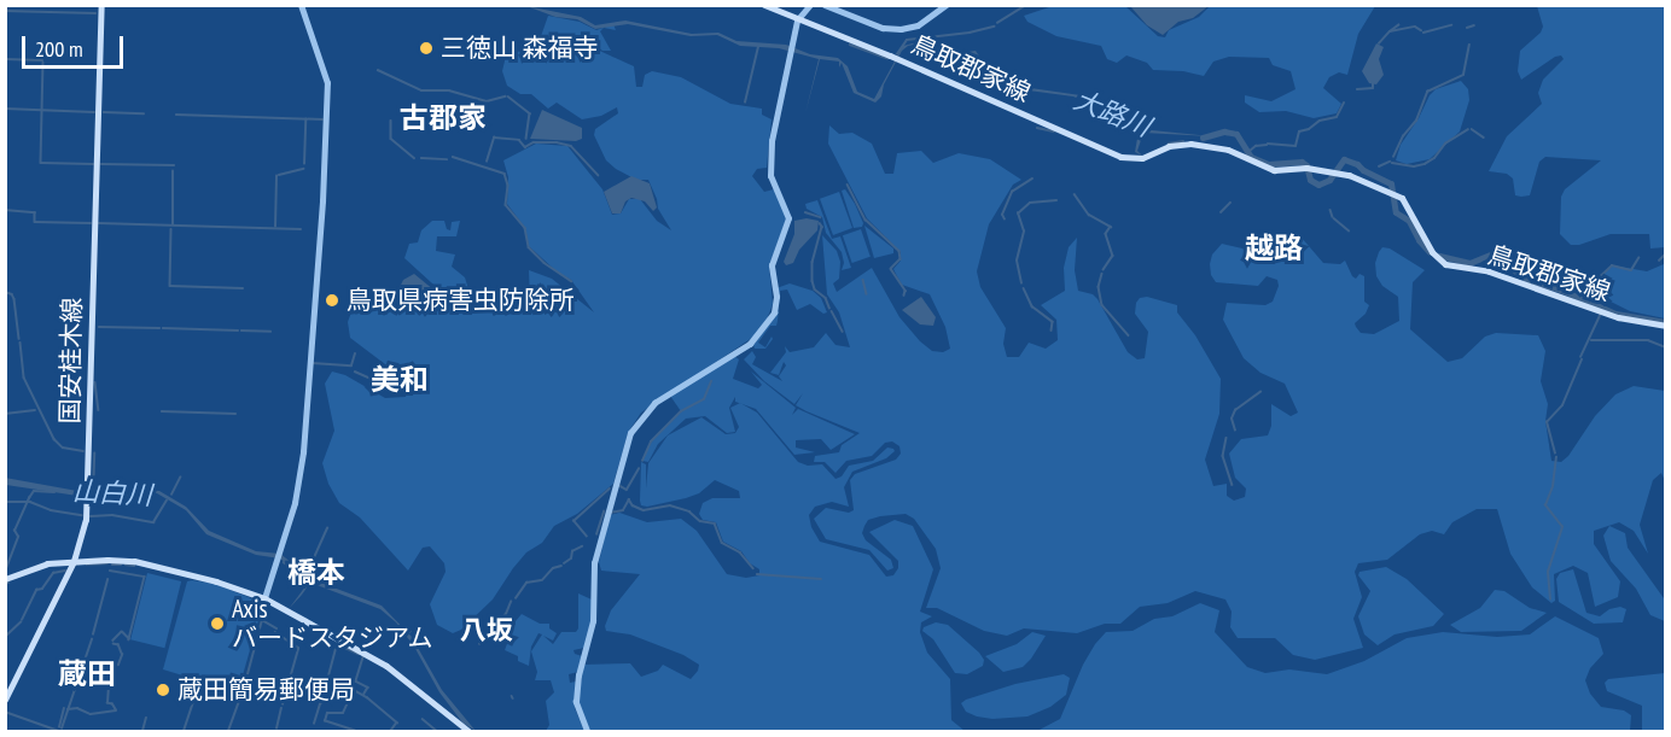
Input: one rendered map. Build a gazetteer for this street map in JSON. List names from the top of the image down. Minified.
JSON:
{"streets":{"main road":["鳥取郡家線","国安桂木線"]},"districts":["古郡家","越路","美和","橋本","八坂","蔵田"],"water":["大路川","山白川"],"places":["三徳山 森福寺","鳥取県病害虫防除所","Axis バードスタジアム","蔵田簡易郵便局"],"scale_bar":"200 m"}
